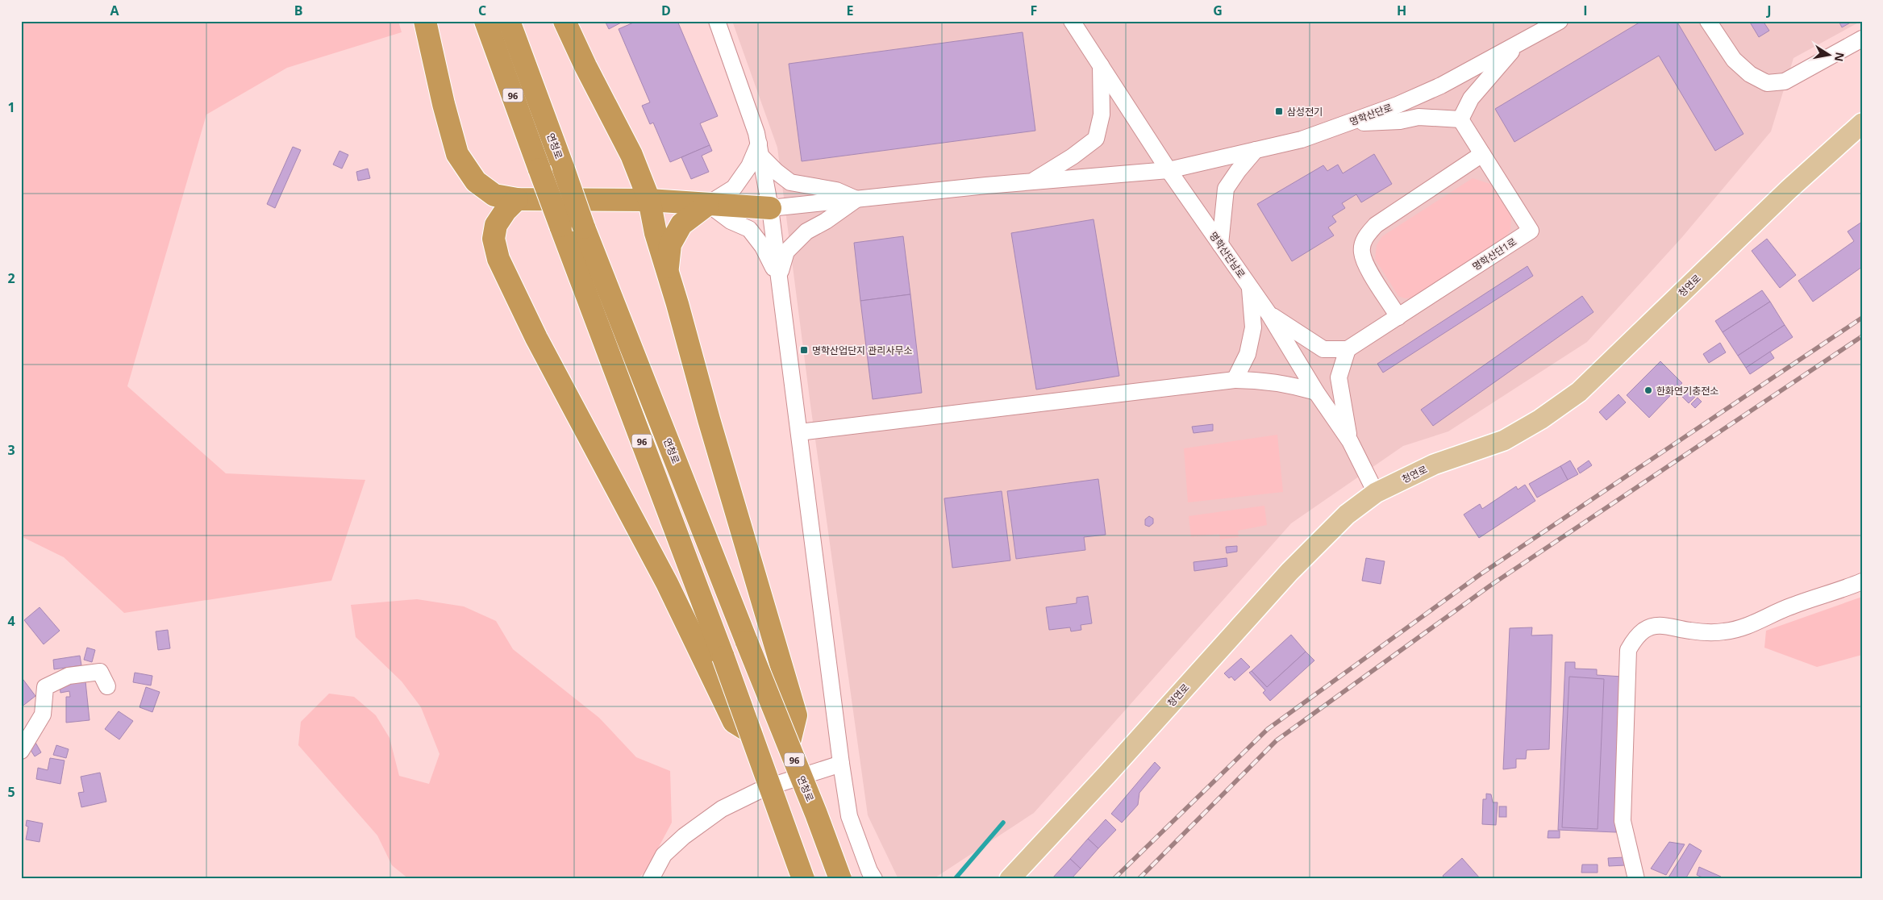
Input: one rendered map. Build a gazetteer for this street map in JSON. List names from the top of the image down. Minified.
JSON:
{"streets":{"highway":["96","연청로"],"main road":["청연로"],"street":["명학산단로","명학산단1로","명학산단남로"]},"crossings":[["명학산단로","명학산단남로"],["명학산단남로","청연로"]],"places":{"transit":["삼성전기","명학산업단지 관리사무소"],"other":["한화연기충전소"]},"north":"right","grid":{"columns":["A","B","C","D","E","F","G","H","I","J"],"rows":["1","2","3","4","5"]}}
